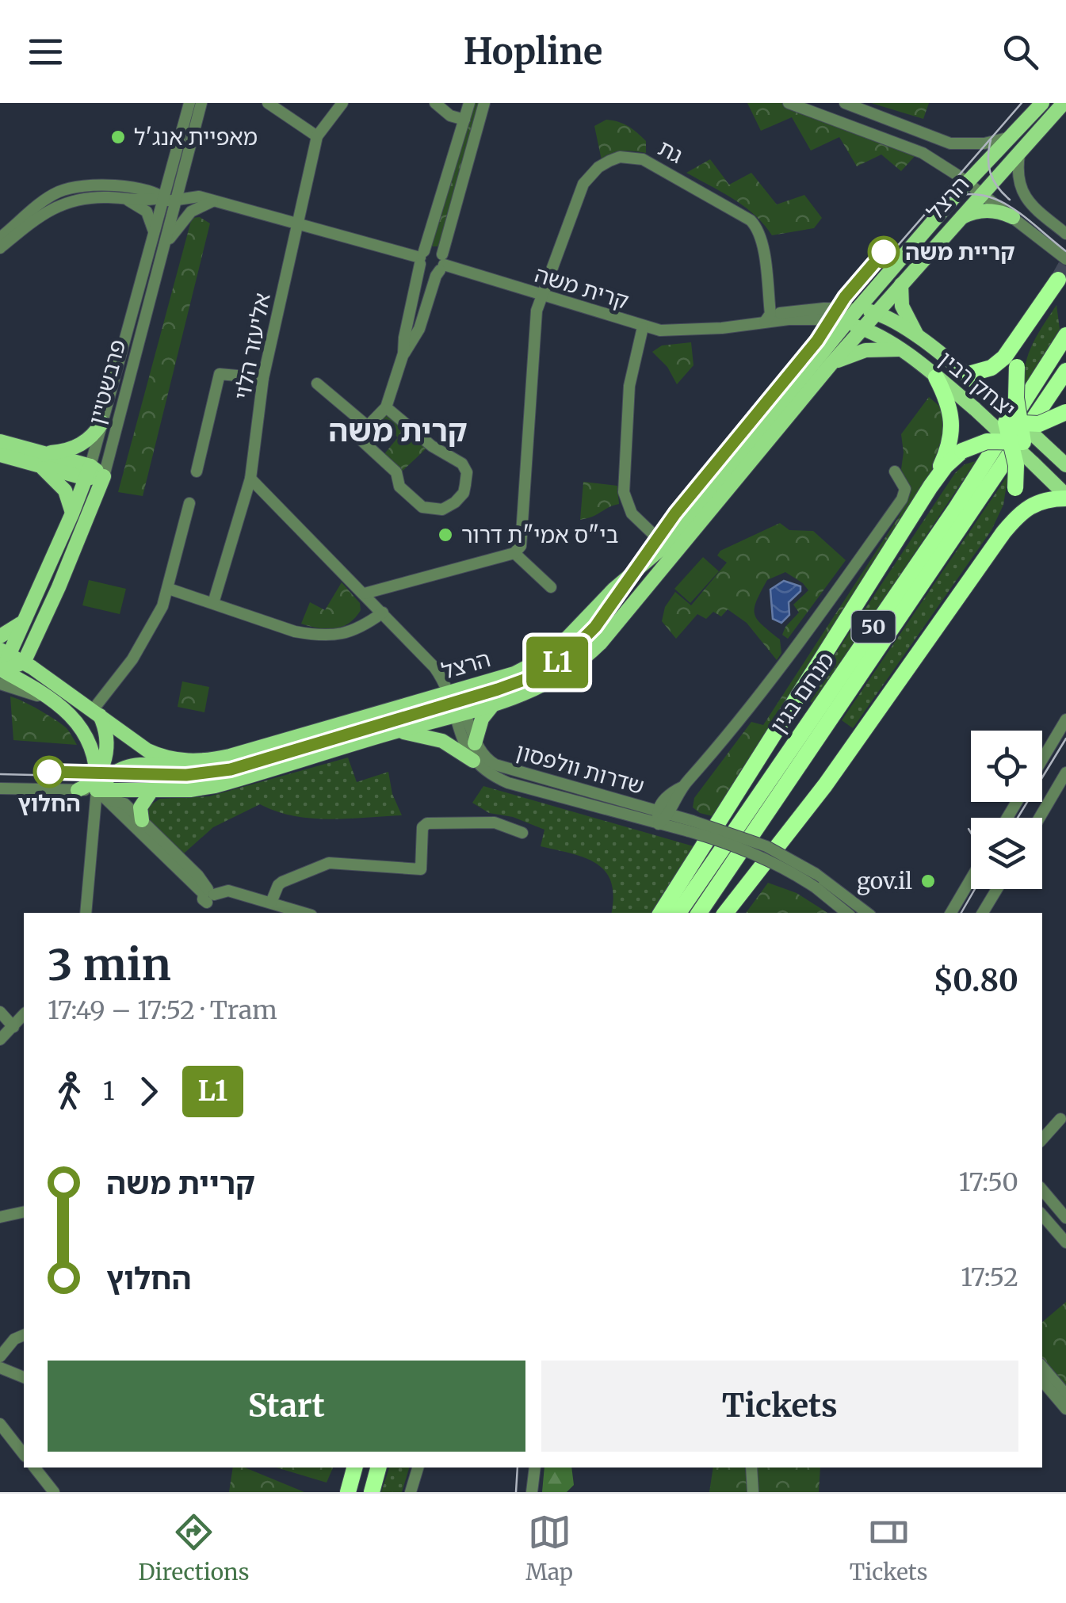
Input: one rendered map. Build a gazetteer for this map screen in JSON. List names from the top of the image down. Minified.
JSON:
{"streets":{"highway":["50","מנחם בגין"],"main road":["הרצל","פרבשטיין","יצחק רבין"],"street":["גת","קרית משה","אליעזר הלוי","שדרות וולפסון"]},"crossings":[["גת","קרית משה"],["הרצל","קרית משה"],["הרצל","יצחק רבין"],["קרית משה","יצחק רבין"]],"districts":["קרית משה"],"places":["מאפיית אנג'ל","קריית משה","בי\"ס אמי\"ת דרור","החלוץ","gov.il"],"lines":["tram line L1"],"page":{"header":"Hopline","on_map":"L1","heading":["3 min","17:49 – 17:52 · Tram","$0.80"],"legs":["1","L1"],"list":[{"name":"קריית משה","value":"17:50"},{"name":"החלוץ","value":"17:52"}],"buttons":["Start","Tickets"],"tabs":["Directions","Map","Tickets"]}}
